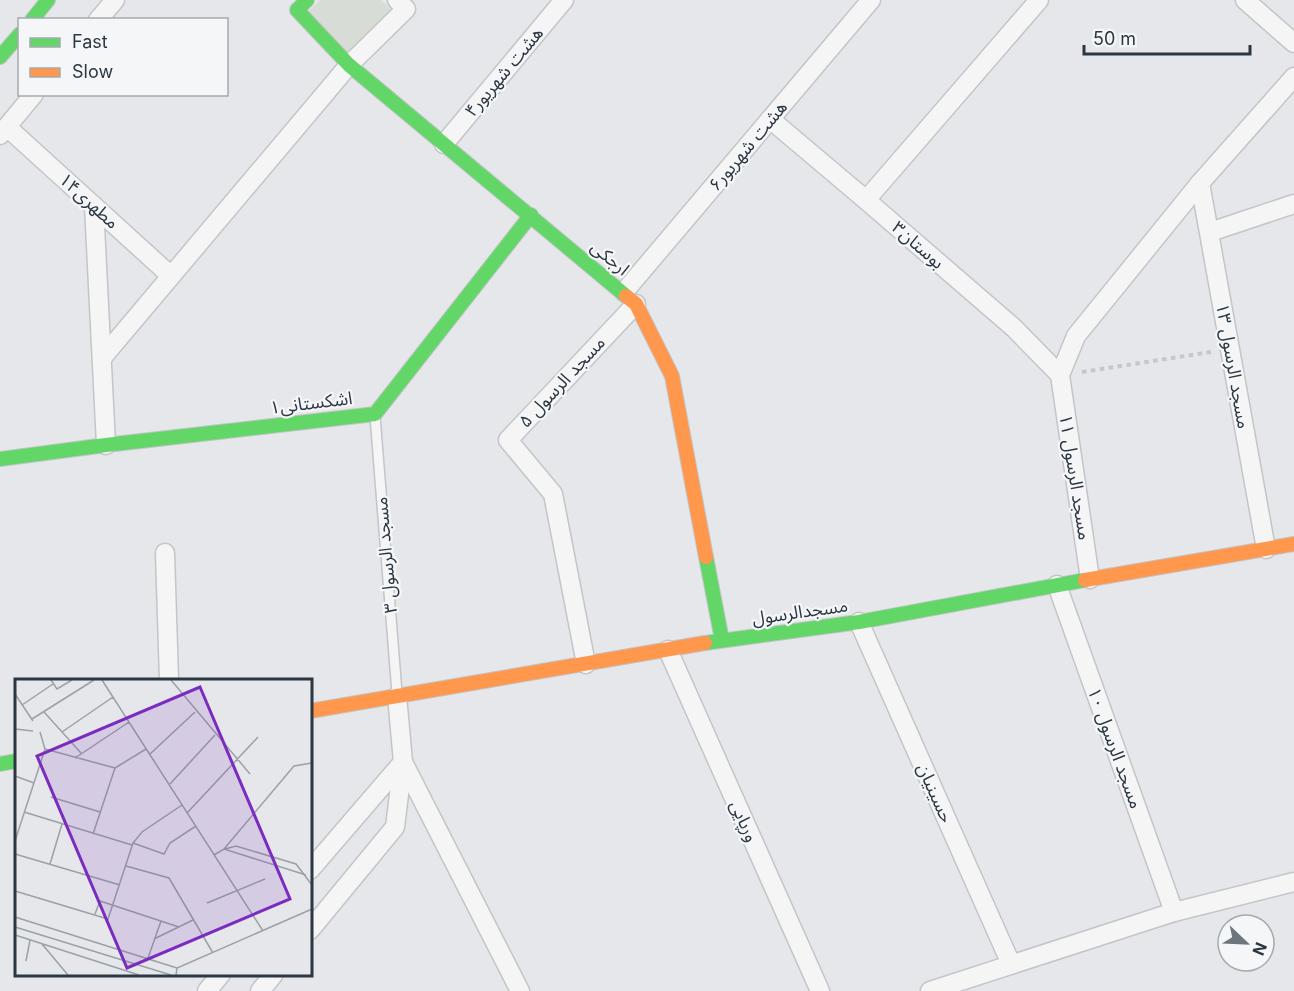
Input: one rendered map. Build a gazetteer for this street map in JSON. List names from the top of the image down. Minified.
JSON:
{"streets":{"street":["هشت شهریور۴","هشت شهریور۶","مطهری۱۴","بوستان۳","ارجکی","مسجد الرسول ۱۳","مسجد الرسول ۵","اشکستانی۱","مسجد الرسول ۱۱","مسجدالرسول","مسجد الرسول ۱۰","حسینیان","ورپایی"],"lane":["مسجد الرسول ۳"]},"crossings":[["هشت شهریور۴","ارجکی"],["هشت شهریور۶","بوستان۳"],["هشت شهریور۶","ارجکی"],["هشت شهریور۶","مسجد الرسول ۵"],["بوستان۳","مسجد الرسول ۱۱"],["ارجکی","مسجد الرسول ۵"],["ارجکی","اشکستانی۱"],["ارجکی","مسجدالرسول"],["مسجد الرسول ۱۳","مسجدالرسول"],["مسجد الرسول ۵","مسجدالرسول"],["اشکستانی۱","مسجد الرسول ۳"],["مسجد الرسول ۱۱","مسجدالرسول"],["مسجد الرسول ۳","مسجدالرسول"],["مسجدالرسول","مسجد الرسول ۱۰"],["مسجدالرسول","حسینیان"],["مسجدالرسول","ورپایی"]],"legend":["Fast","Slow"],"scale_bar":"50 m","north":"bottom right"}
